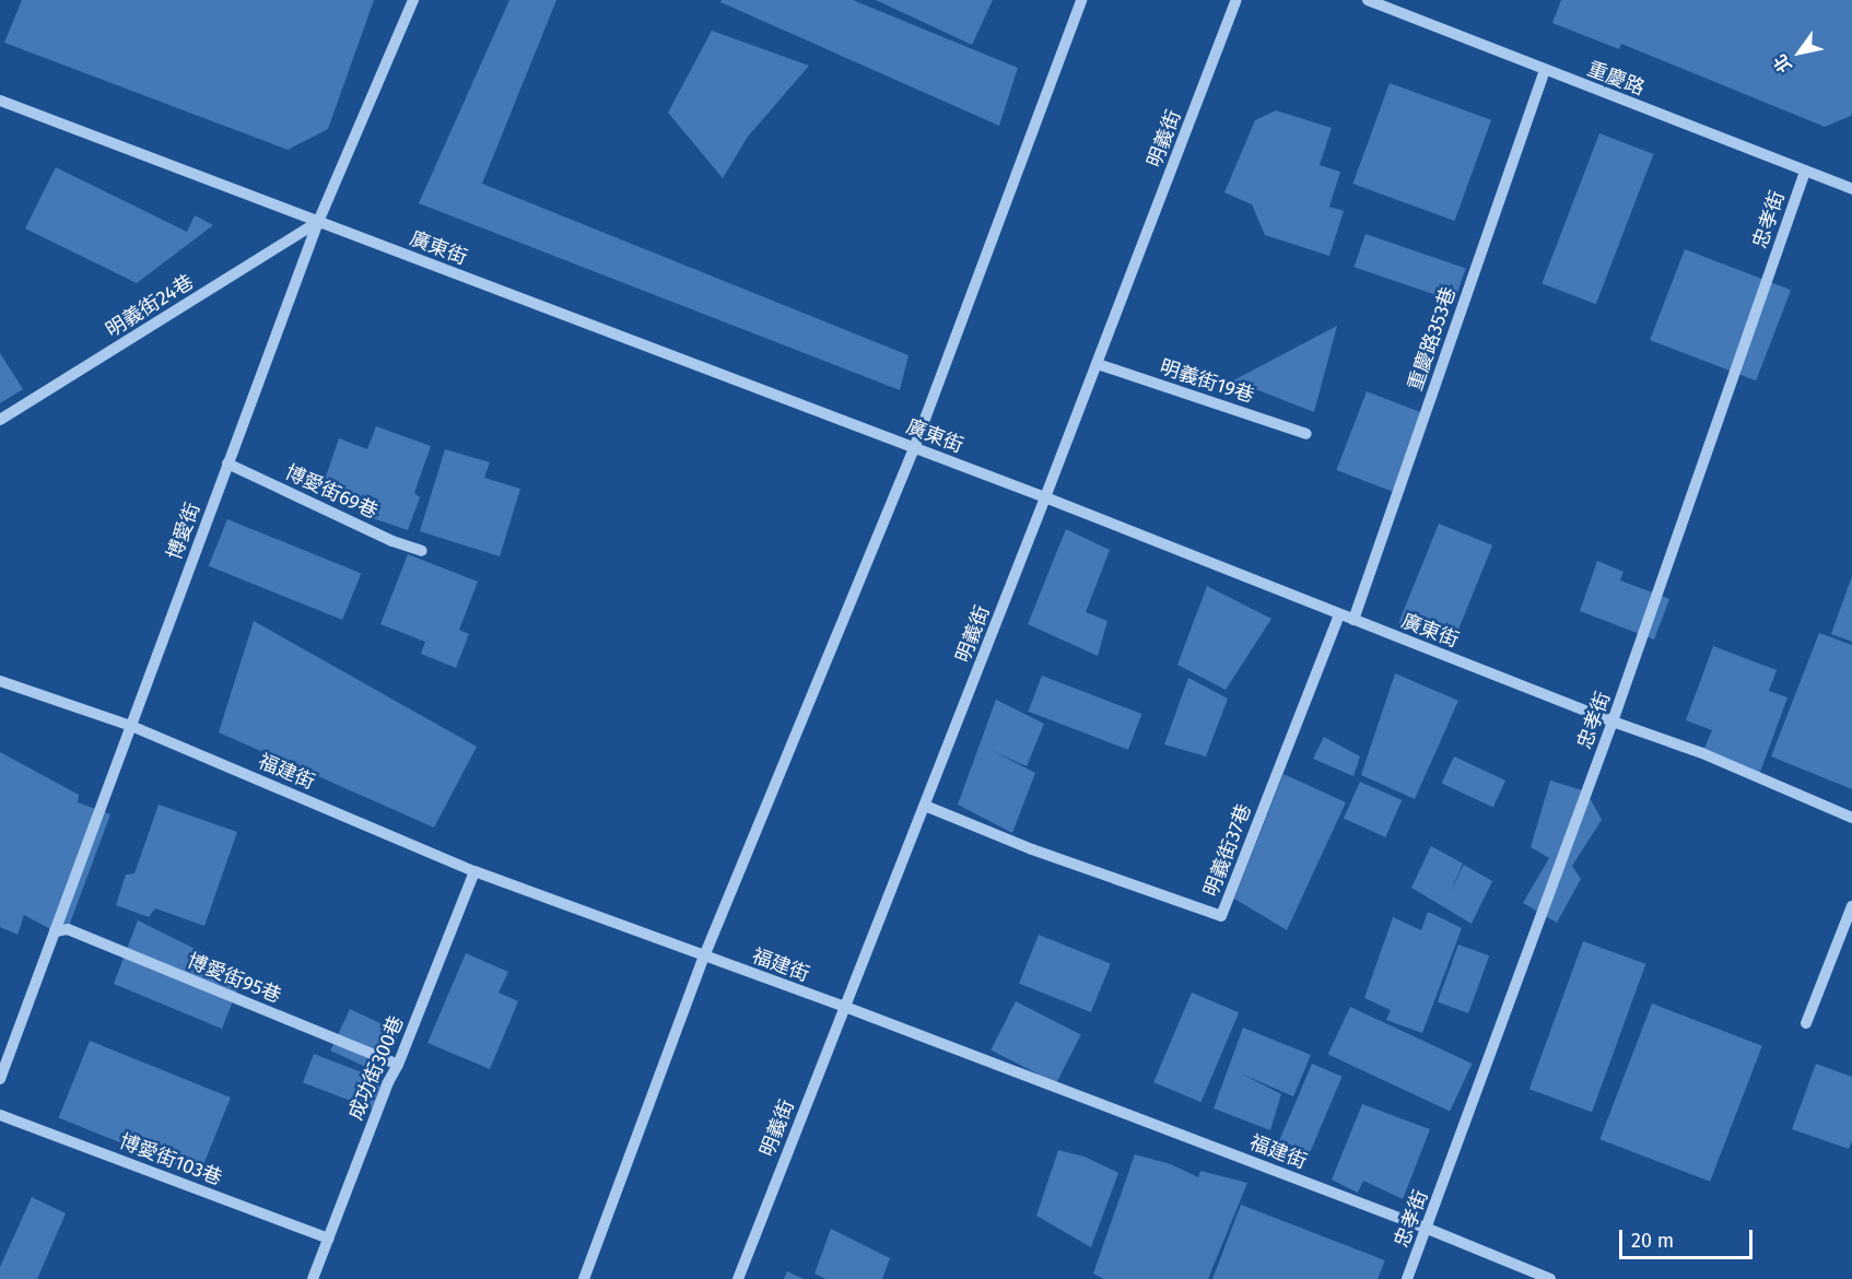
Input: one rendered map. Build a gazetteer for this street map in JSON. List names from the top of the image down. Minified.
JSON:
{"streets":{"street":["重慶路","明義街","忠孝街","廣東街","明義街24巷","重慶路353巷","明義街19巷","博愛街69巷","博愛街","福建街","明義街37巷","博愛街95巷","成功街300巷","博愛街103巷"]},"crossings":[["重慶路","忠孝街"],["重慶路","重慶路353巷"],["明義街","廣東街"],["明義街","明義街19巷"],["明義街","福建街"],["明義街","明義街37巷"],["忠孝街","廣東街"],["忠孝街","福建街"],["廣東街","明義街24巷"],["廣東街","重慶路353巷"],["廣東街","博愛街"],["廣東街","明義街37巷"],["明義街24巷","博愛街"],["博愛街69巷","博愛街"],["博愛街","福建街"],["博愛街","博愛街95巷"],["福建街","成功街300巷"],["博愛街95巷","成功街300巷"],["成功街300巷","博愛街103巷"]],"scale_bar":"20 m","north":"bottom left"}
